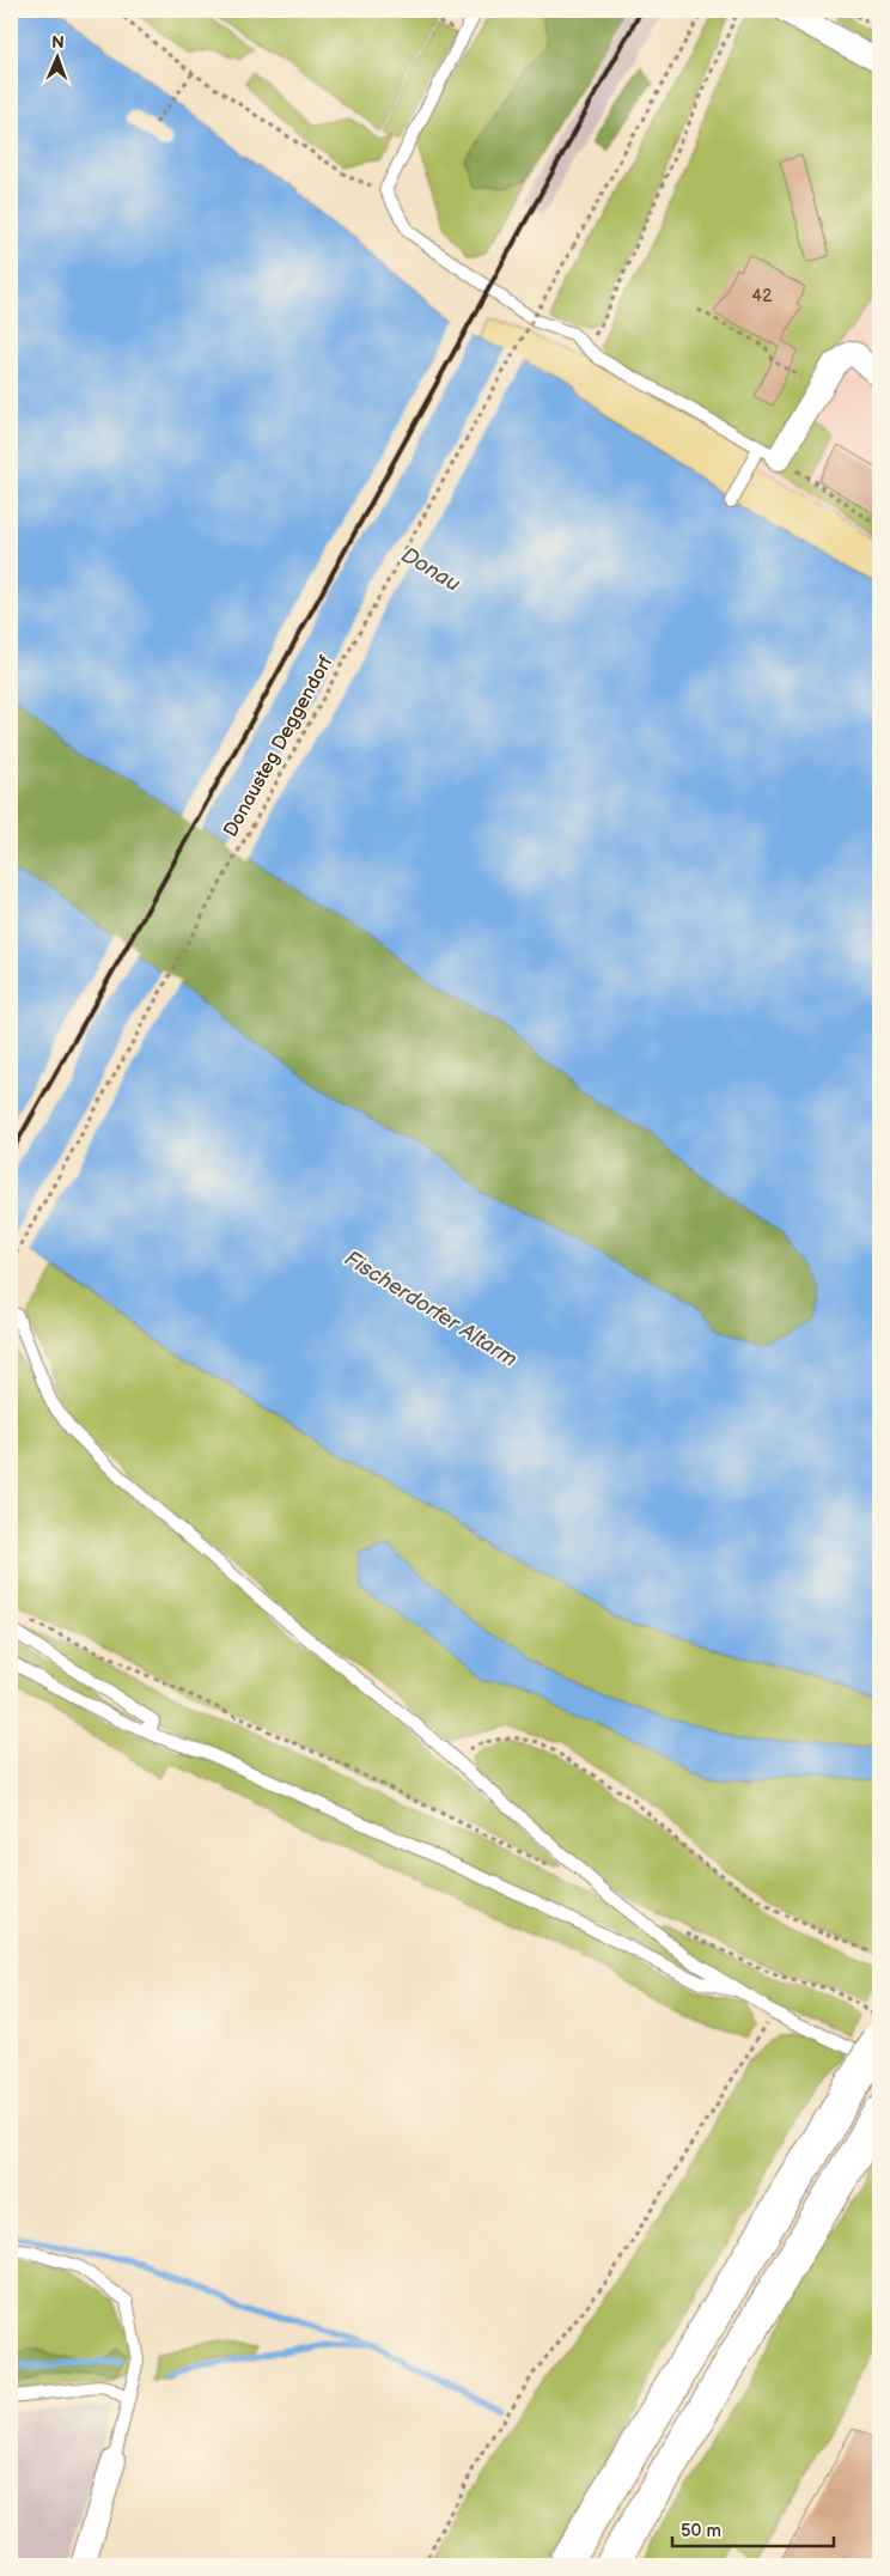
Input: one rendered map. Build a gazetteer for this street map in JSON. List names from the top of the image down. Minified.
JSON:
{"streets":{"path":["Donausteg Deggendorf"]},"water":["Donau","Fischerdorfer Altarm"],"house_numbers":["42"],"scale_bar":"50 m","north":"top"}
